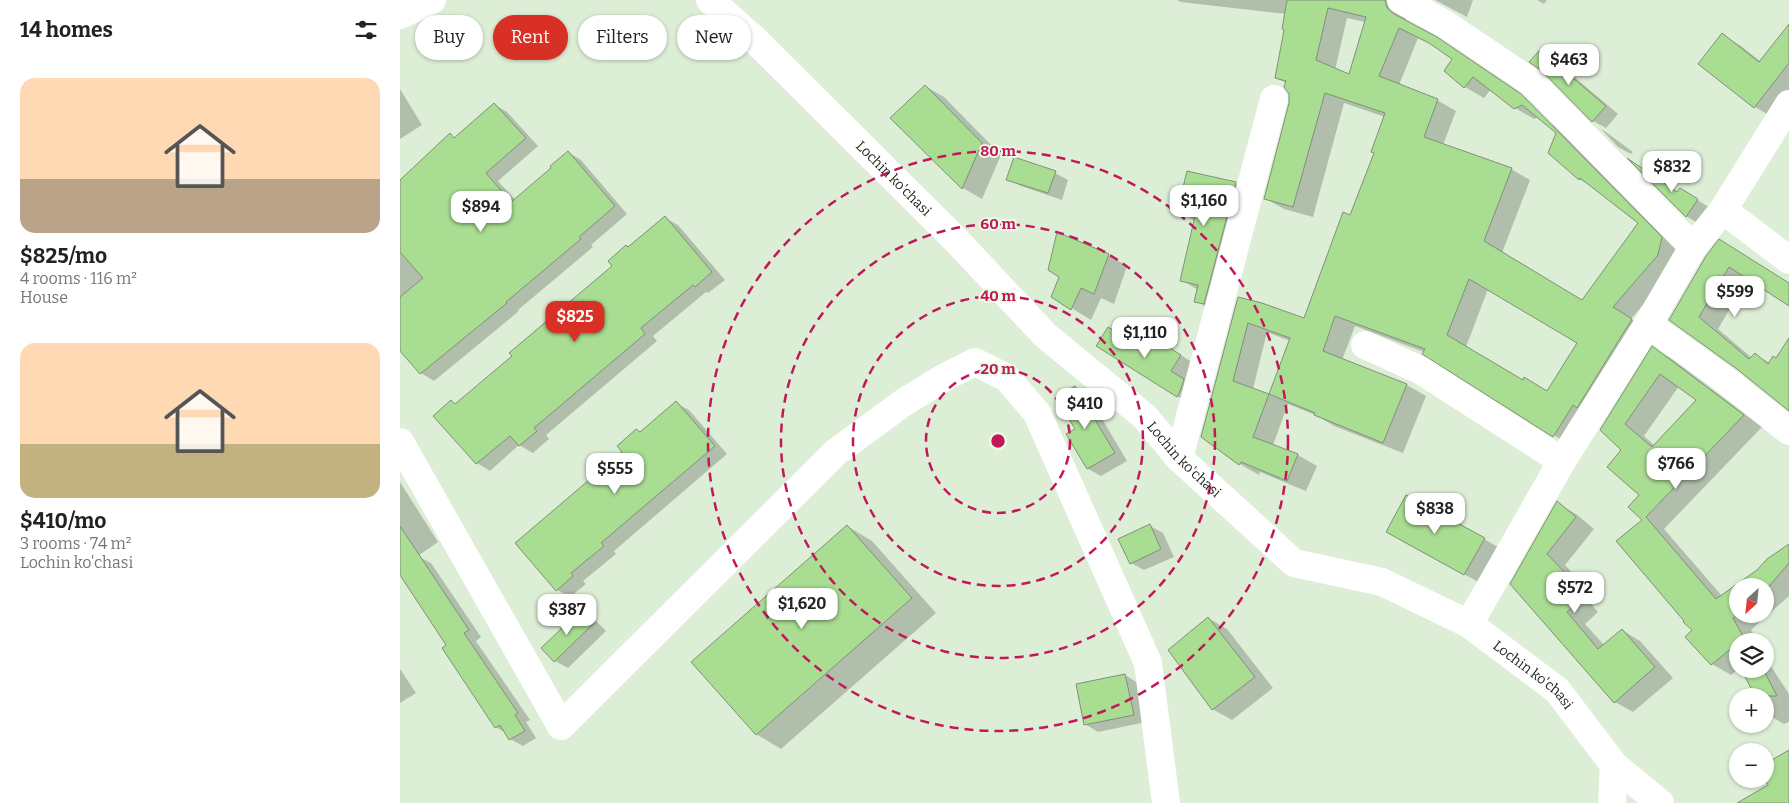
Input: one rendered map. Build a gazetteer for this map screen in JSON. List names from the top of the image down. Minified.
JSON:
{"streets":{"street":["Lochin ko'chasi"]},"north":"bottom left","page":{"heading":"14 homes","chip":["Buy","Rent","Filters","New"],"price":["$463","$832","$1,160","$894","$599","$825","$1,110","$410","$766","$555","$838","$572","$1,620","$387"],"list":[{"name":"$825/mo","note":"4 rooms · 116 m² · House"},{"name":"$410/mo","note":"3 rooms · 74 m² · Lochin ko'chasi"}],"map_buttons":["+","−"]},"rings":["80 m","60 m","40 m","20 m"]}
